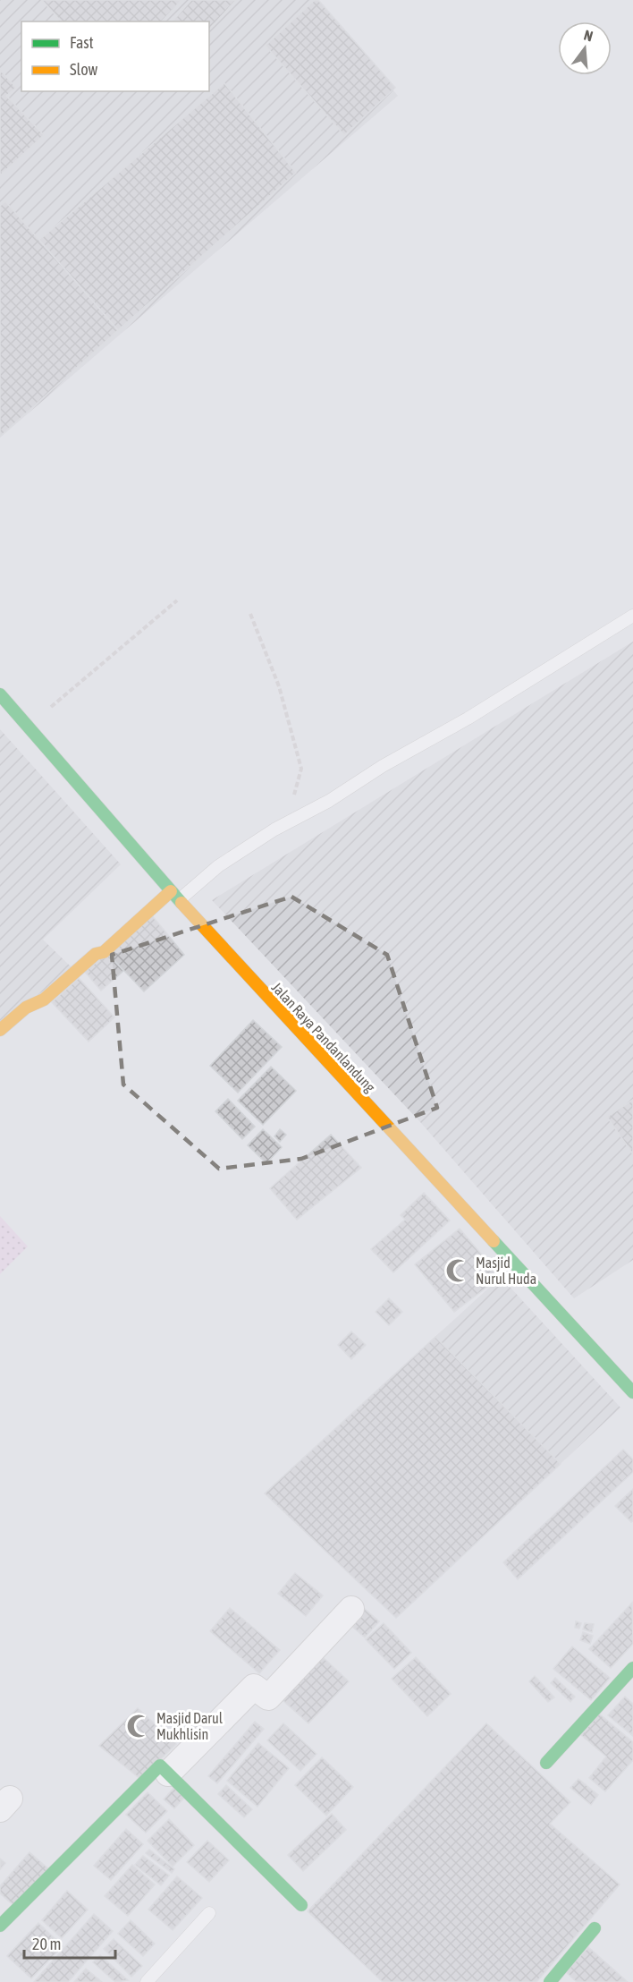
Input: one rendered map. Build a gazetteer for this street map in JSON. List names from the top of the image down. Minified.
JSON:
{"streets":{"street":["Jalan Raya Pandanlandung"]},"places":{"mosque":["Masjid Nurul Huda","Masjid Darul Mukhlisin"]},"legend":["Fast","Slow"],"scale_bar":"20 m","north":"top"}
